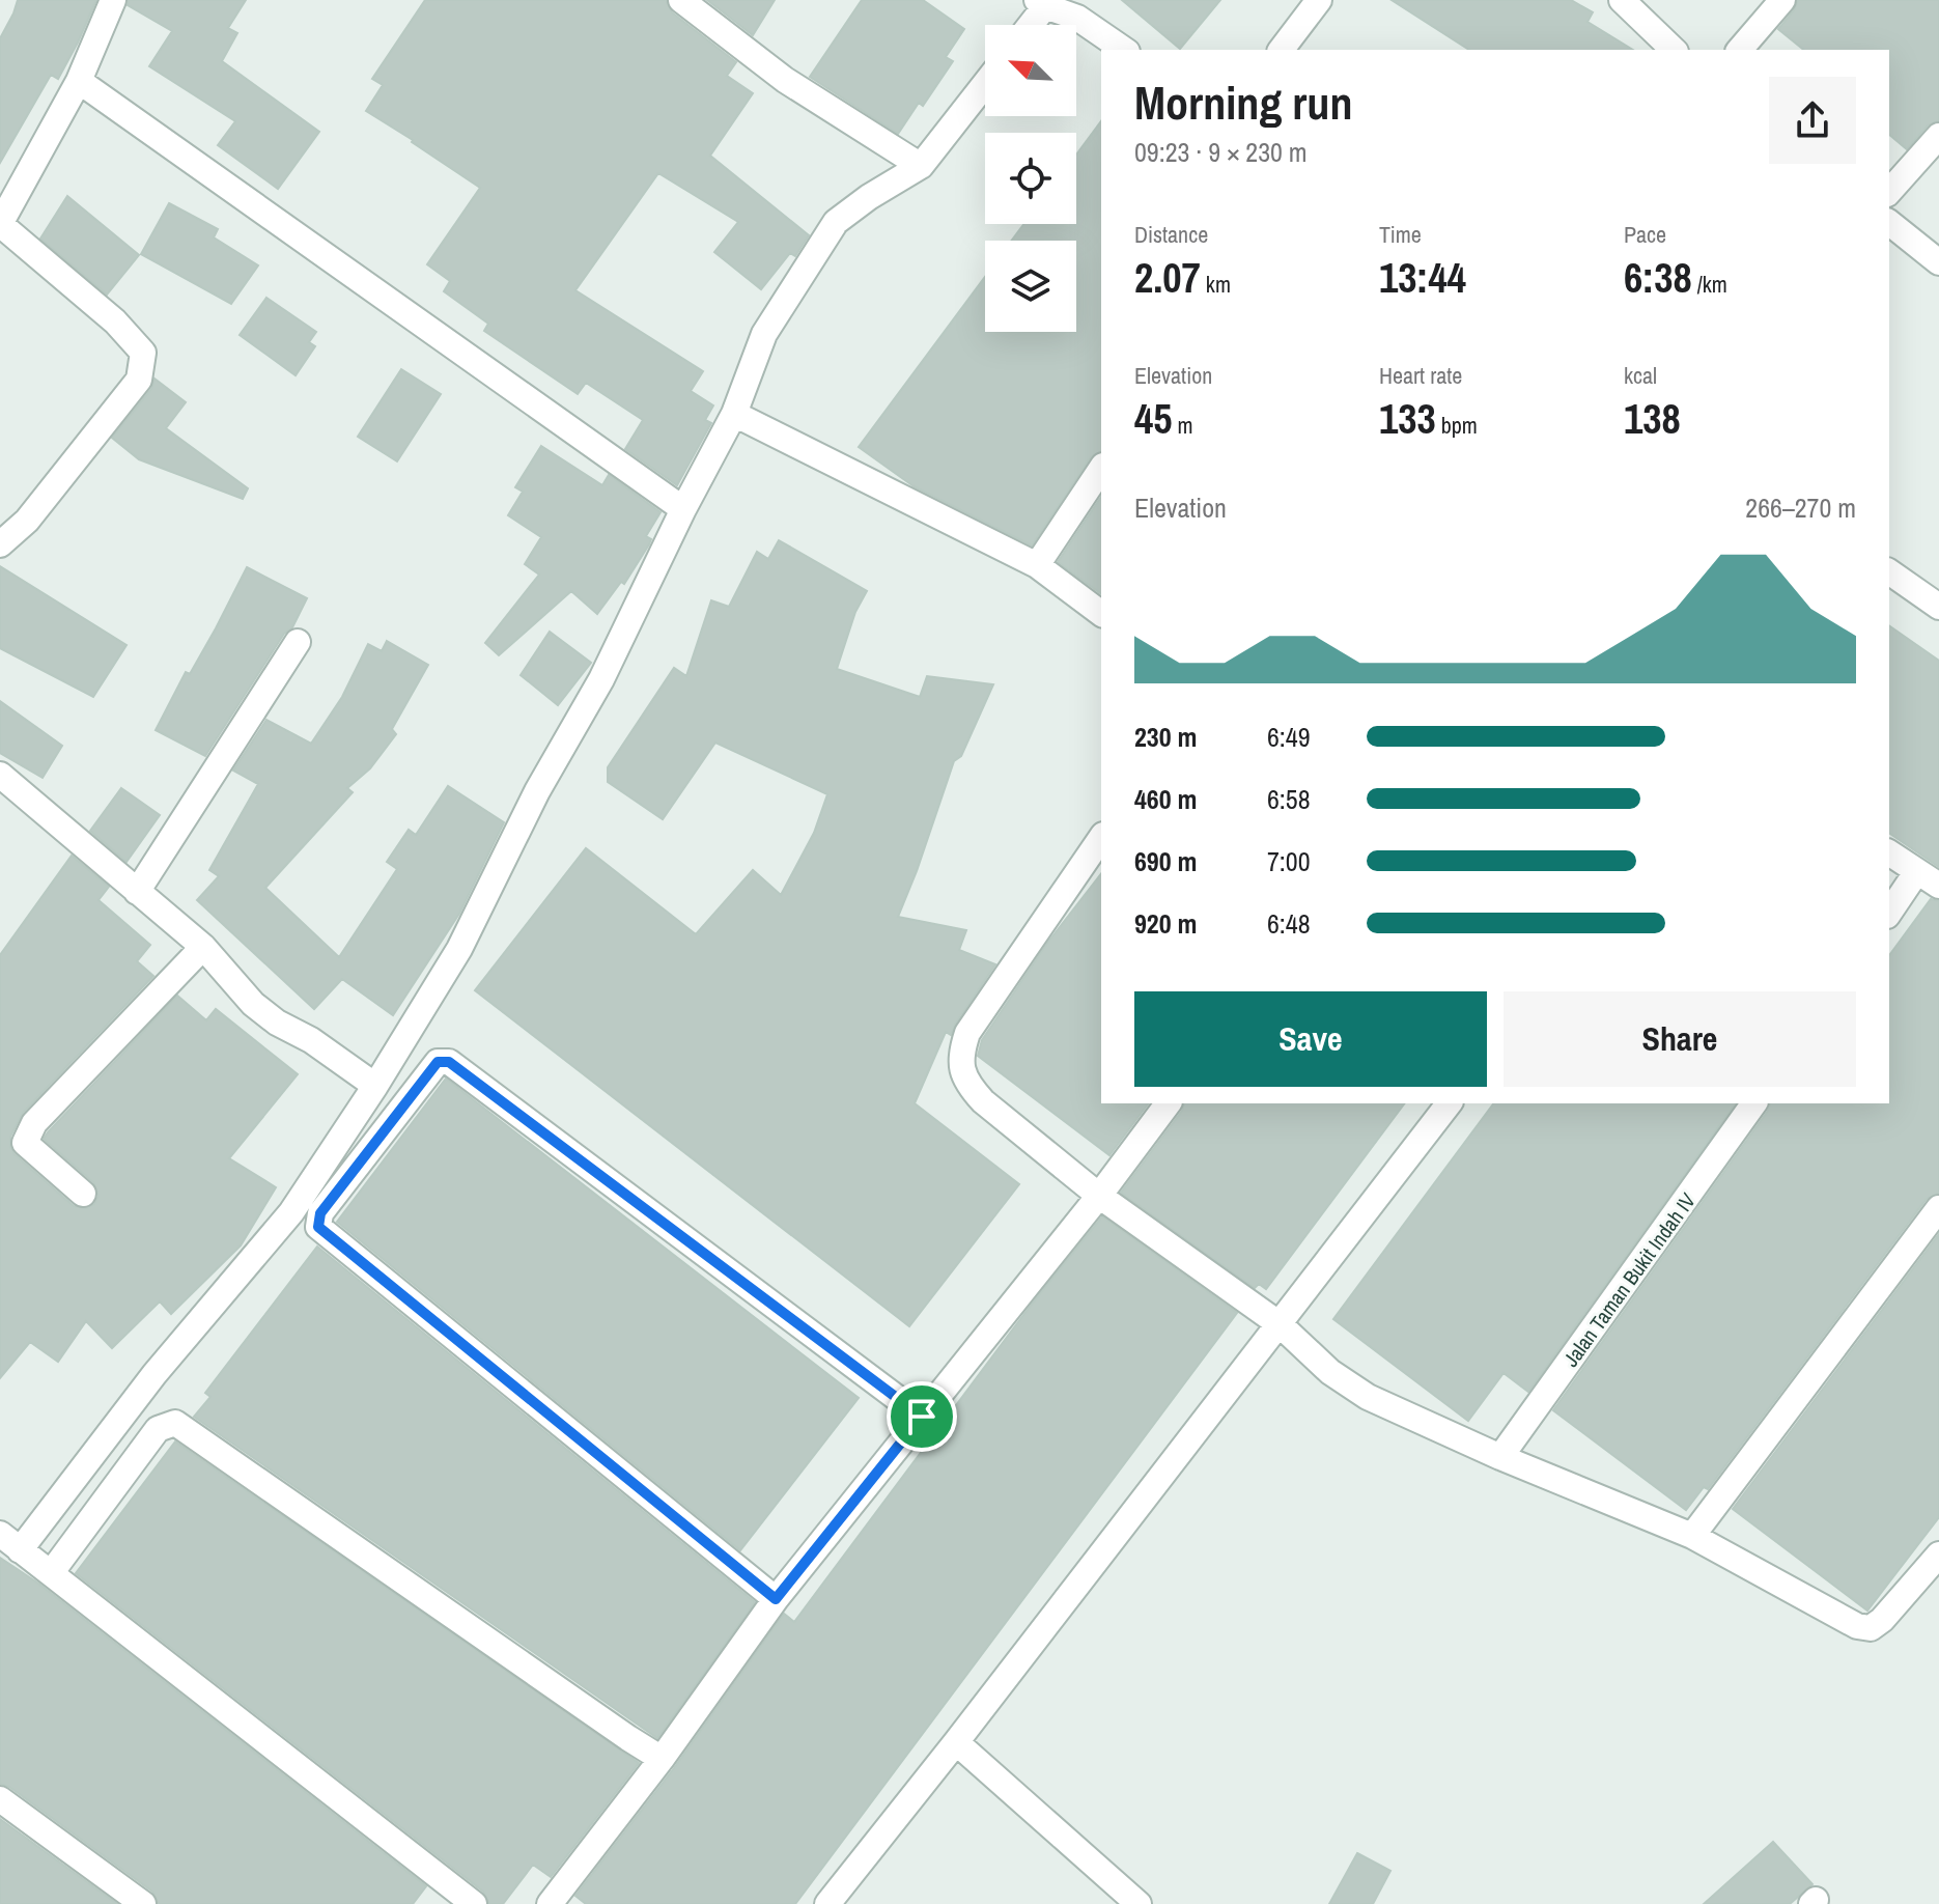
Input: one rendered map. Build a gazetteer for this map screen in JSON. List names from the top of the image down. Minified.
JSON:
{"streets":{"street":["Jalan Taman Bukit Indah IV"]},"north":"top left","page":{"heading":["Morning run","09:23 · 9 × 230 m"],"stats":[["Distance","2.07 km"],["Time","13:44"],["Pace","6:38 /km"],["Elevation","45 m"],["Heart rate","133 bpm"],["kcal","138"]],"chart":["Elevation","266–270 m"],"list":[{"name":"230 m","note":"6:49"},{"name":"460 m","note":"6:58"},{"name":"690 m","note":"7:00"},{"name":"920 m","note":"6:48"}],"buttons":["Save","Share"]}}
